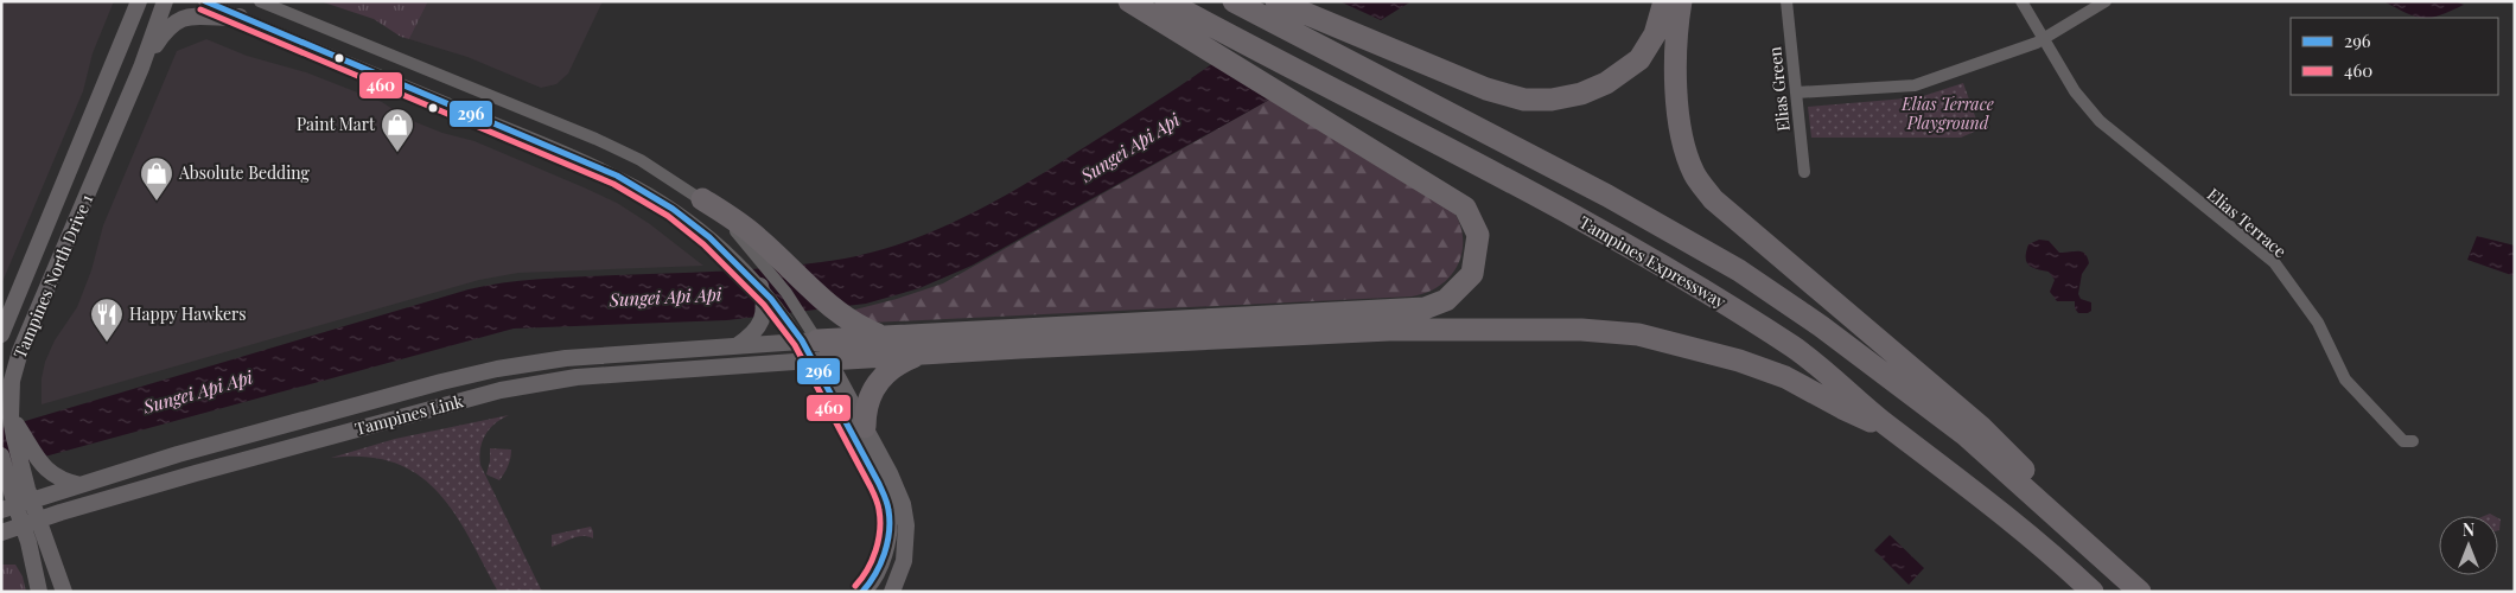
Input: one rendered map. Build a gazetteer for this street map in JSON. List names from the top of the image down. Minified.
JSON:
{"streets":{"highway":["Tampines Expressway"],"street":["Elias Green","Elias Terrace","Tampines North Drive 1","Tampines Link"]},"crossings":[["Tampines North Drive 1","Tampines Link"]],"water":["Sungei Api Api"],"parks":["Elias Terrace Playground"],"places":{"shop":["Paint Mart","Absolute Bedding"],"restaurant":["Happy Hawkers"]},"lines":["transit line 296","transit line 460"],"legend":["296","460"],"north":"top"}
